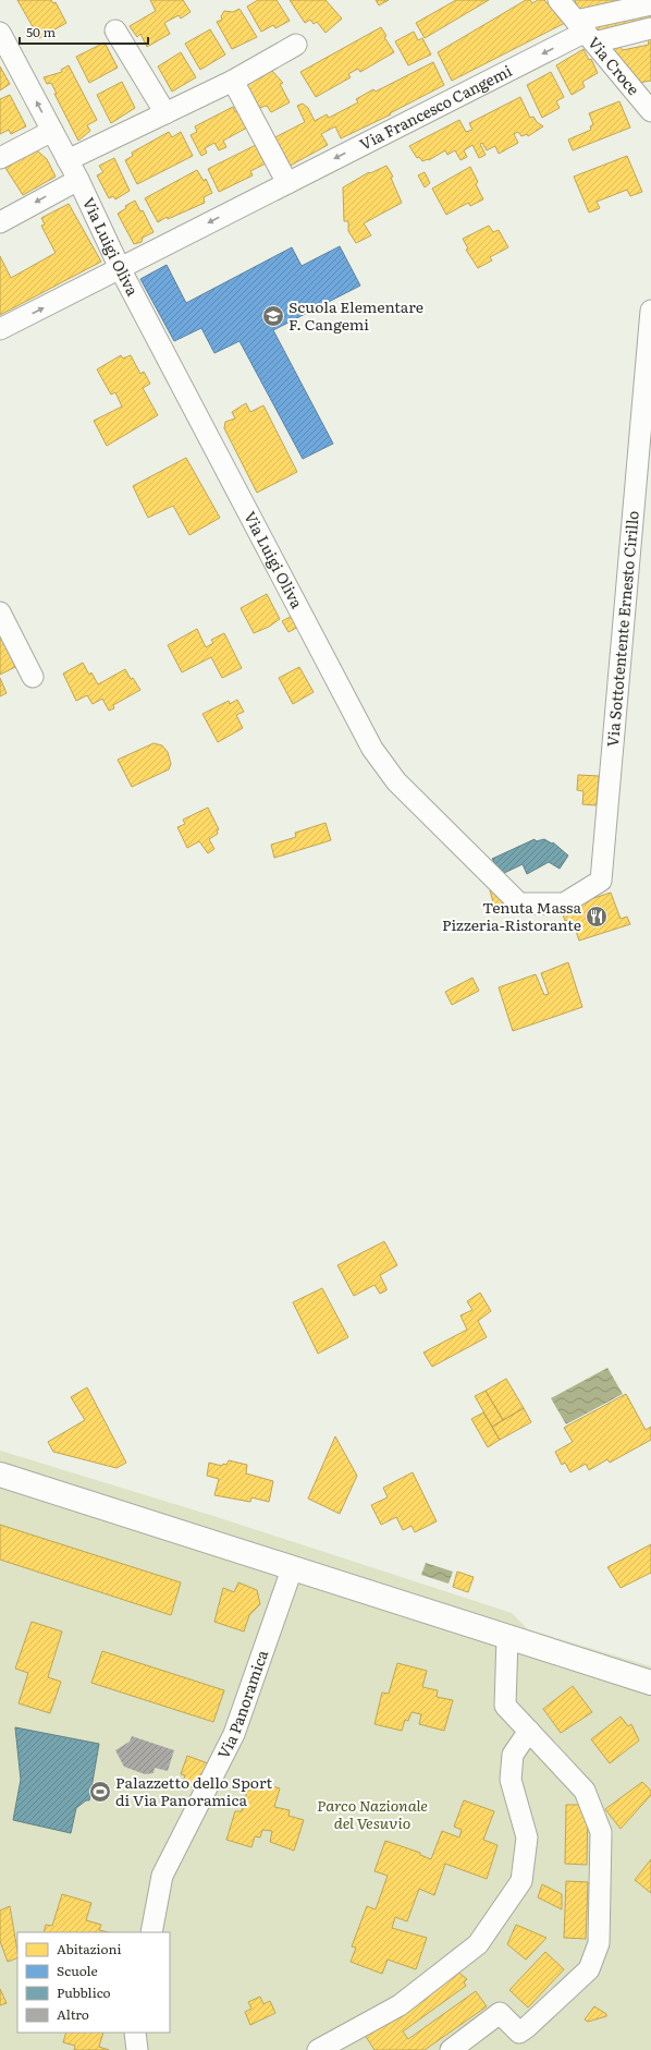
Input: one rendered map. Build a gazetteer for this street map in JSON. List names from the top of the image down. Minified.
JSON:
{"streets":{"street":["Via Croce","Via Francesco Cangemi","Via Luigi Oliva","Via Sottotentente Ernesto Cirillo","Via Panoramica"]},"crossings":[["Via Croce","Via Francesco Cangemi"],["Via Francesco Cangemi","Via Luigi Oliva"],["Via Luigi Oliva","Via Sottotentente Ernesto Cirillo"]],"parks":["Parco Nazionale del Vesuvio"],"places":{"school or university":["Scuola Elementare F. Cangemi"],"restaurant":["Tenuta Massa Pizzeria-Ristorante"],"sports":["Palazzetto dello Sport di Via Panoramica"]},"legend":["Abitazioni","Scuole","Pubblico","Altro"],"scale_bar":"50 m"}
